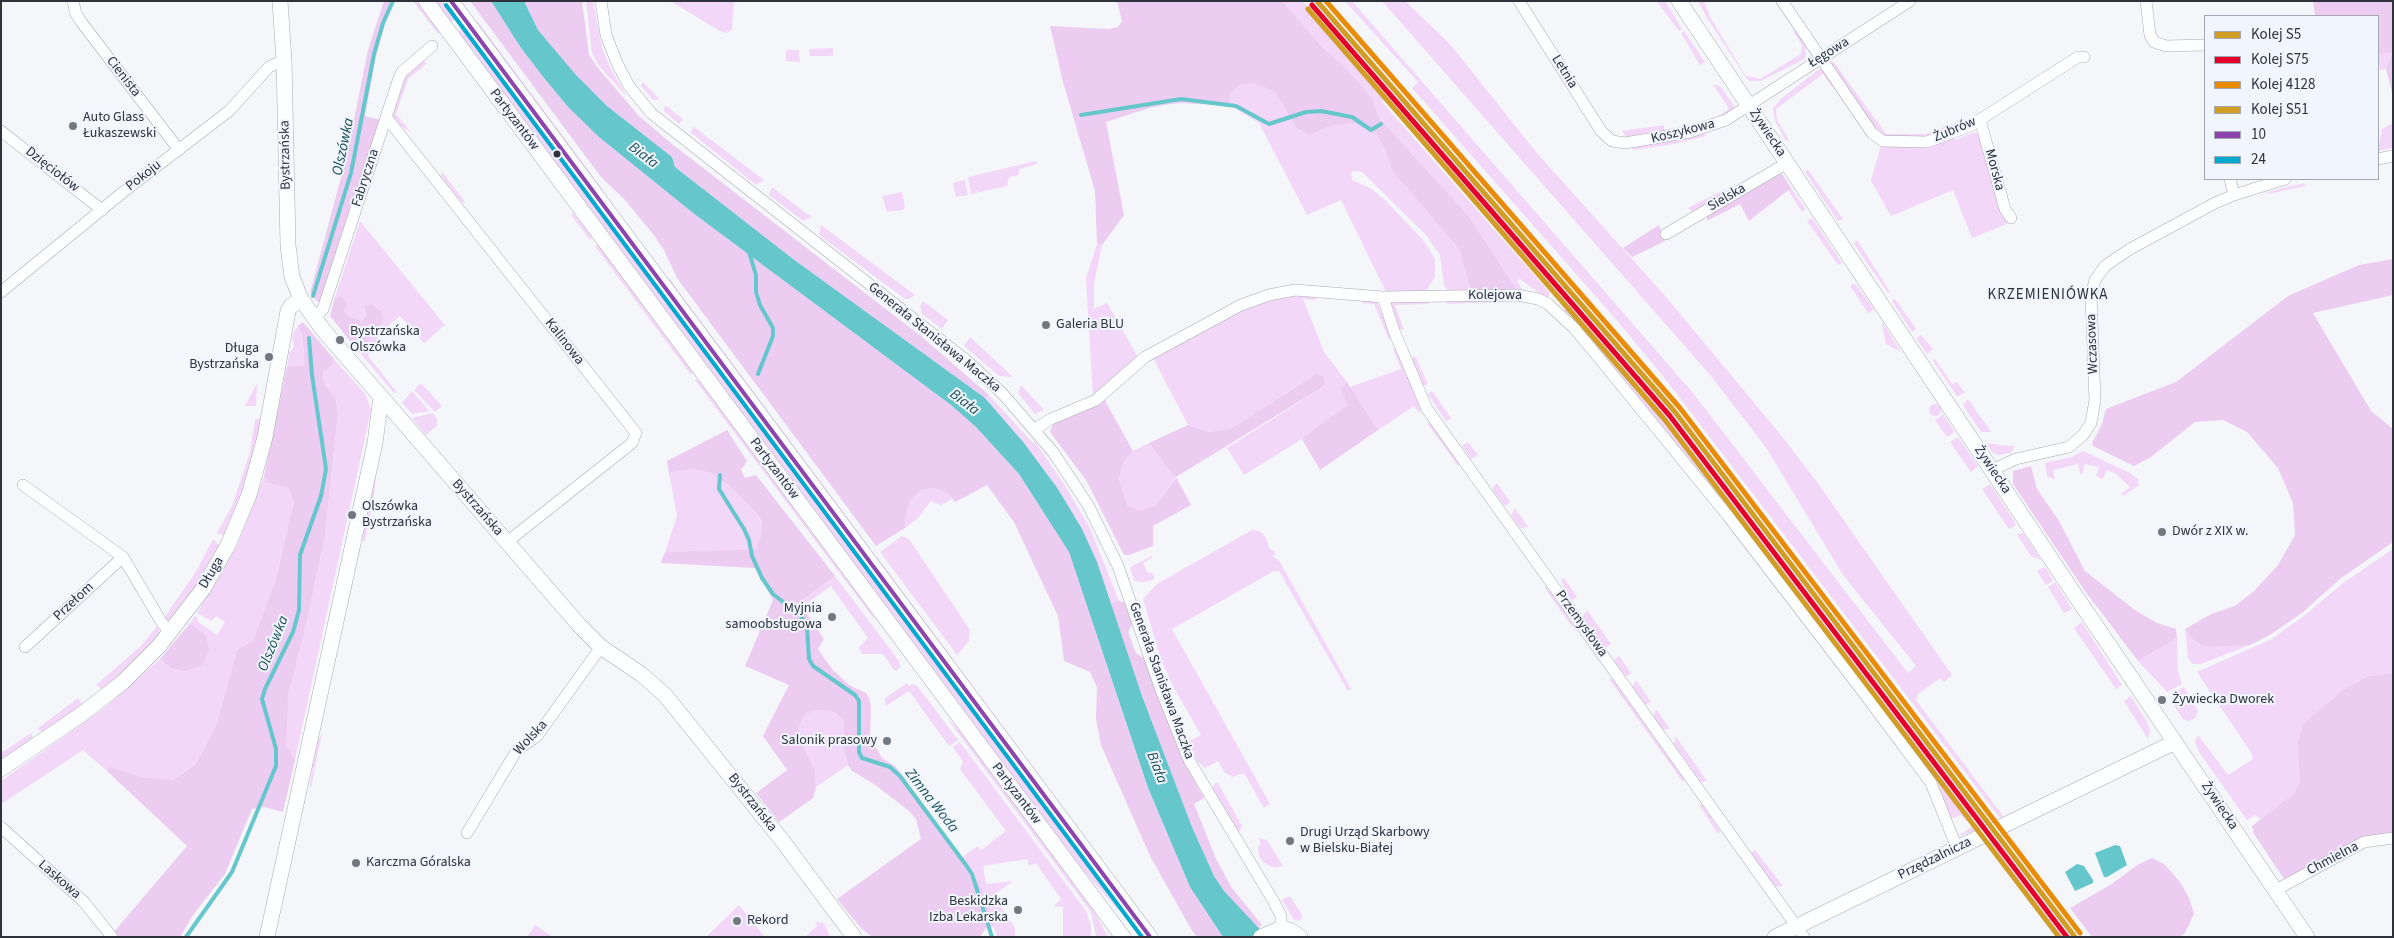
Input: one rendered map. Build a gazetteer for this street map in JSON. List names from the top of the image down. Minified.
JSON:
{"streets":{"main road":["Partyzantów","Żywiecka","Bystrzańska","Długa","Przędzalnicza"],"street":["Łęgowa","Letnia","Cienista","Żubrów","Koszykowa","Dzięciołów","Morska","Pokoju","Fabryczna","Sielska","Kolejowa","Generała Stanisława Maczka","Kalinowa","Wczasowa","Przełom","Przemysłowa","Wolska","Chmielna","Laskowa"]},"crossings":[["Łęgowa","Żubrów"],["Łęgowa","Koszykowa"],["Łęgowa","Żywiecka"],["Letnia","Koszykowa"],["Cienista","Pokoju"],["Żubrów","Morska"],["Koszykowa","Żywiecka"],["Żywiecka","Sielska"],["Żywiecka","Wczasowa"],["Żywiecka","Przędzalnicza"],["Żywiecka","Chmielna"],["Bystrzańska","Pokoju"],["Bystrzańska","Fabryczna"],["Bystrzańska","Kalinowa"],["Bystrzańska","Długa"],["Bystrzańska","Wolska"],["Dzięciołów","Pokoju"],["Fabryczna","Kalinowa"],["Kolejowa","Generała Stanisława Maczka"],["Kolejowa","Przemysłowa"],["Kolejowa","Przędzalnicza"],["Przemysłowa","Przędzalnicza"]],"districts":["KRZEMIENIÓWKA"],"water":["Olszówka","Biała","Zimna Woda"],"places":["Auto Glass Łukaszewski","Galeria BLU","Bystrzańska Olszówka","Długa Bystrzańska","Olszówka Bystrzańska","Dwór z XIX w.","Myjnia samoobsługowa","Żywiecka Dworek","Salonik prasowy","Drugi Urząd Skarbowy w Bielsku-Białej","Karczma Góralska","Beskidzka Izba Lekarska","Rekord"],"lines":["rail line S5","rail line 4128","transit line 10","rail line S75","transit line 24","rail line S51"],"legend":["Kolej S5","Kolej S75","Kolej 4128","Kolej S51","10","24"]}
